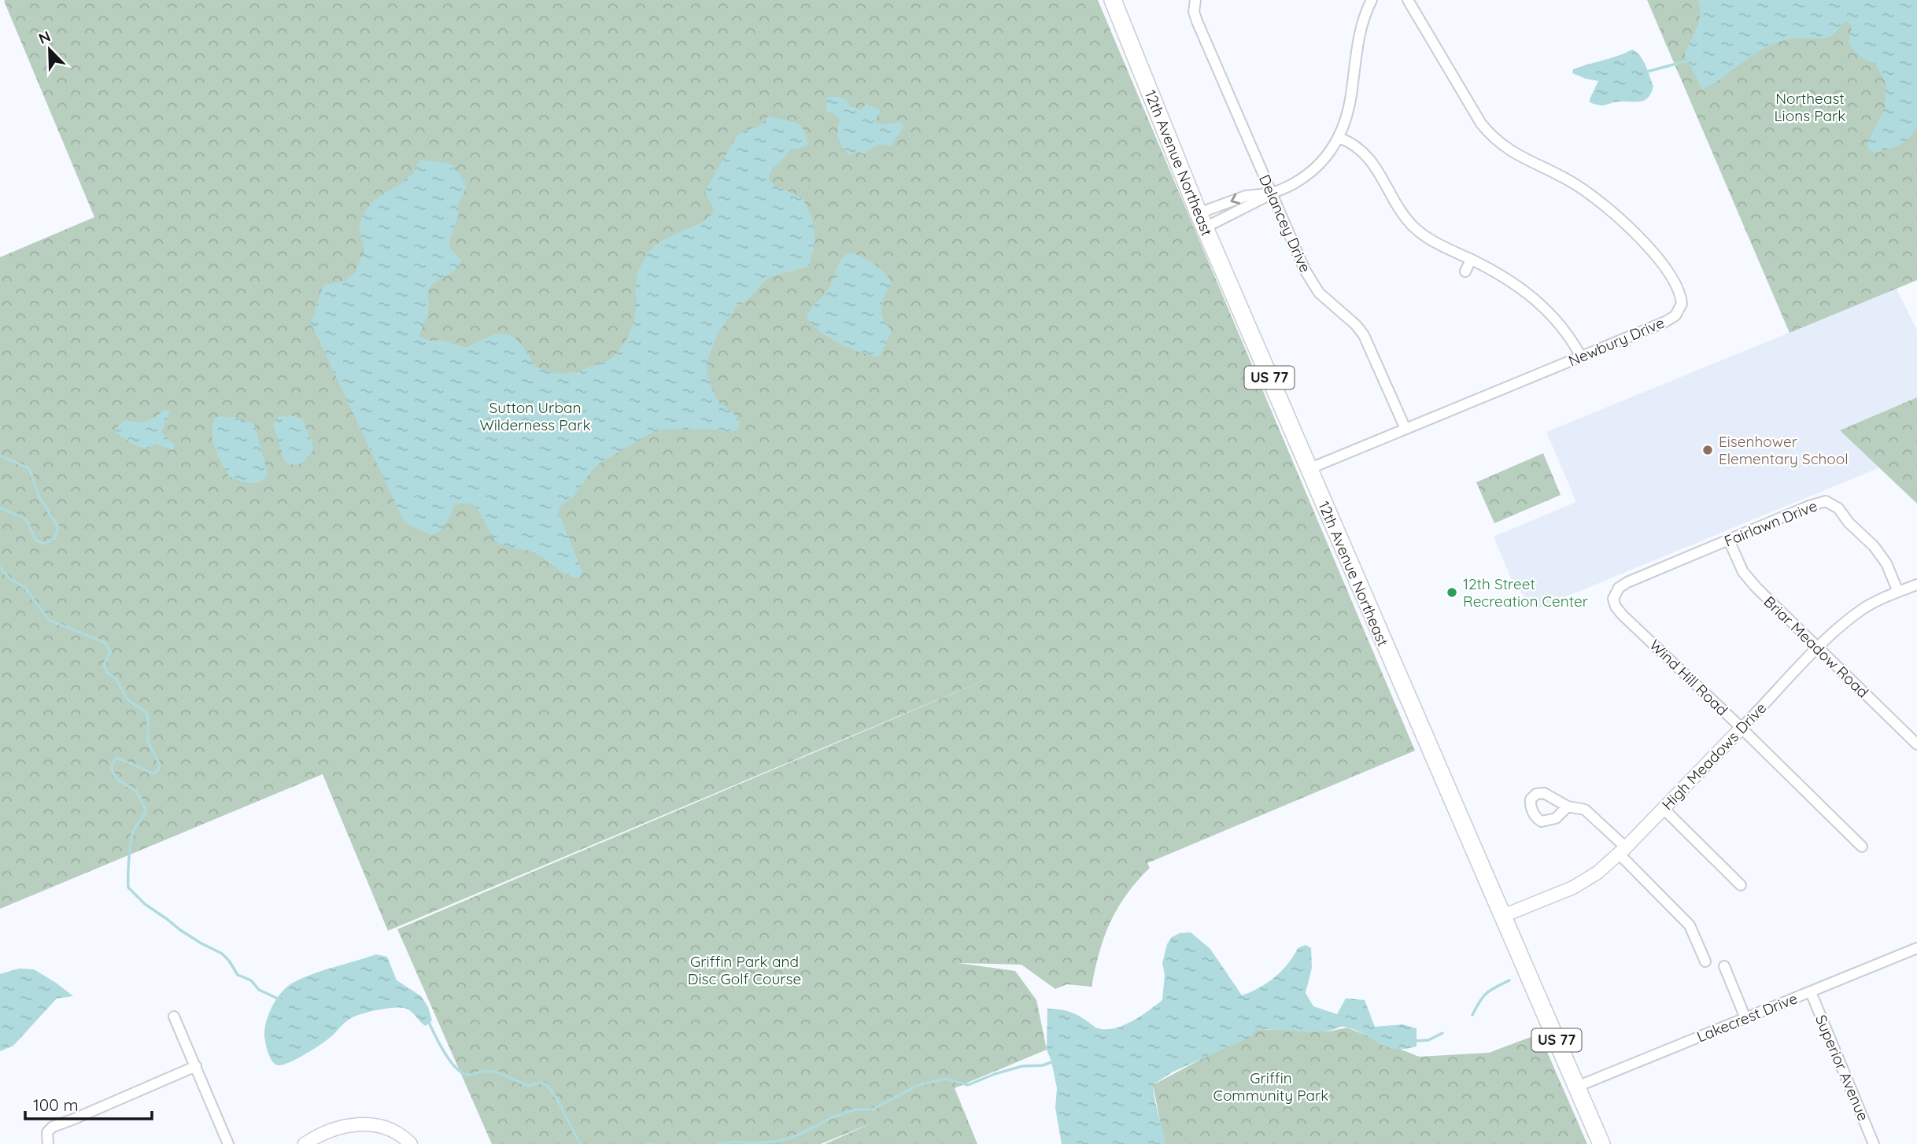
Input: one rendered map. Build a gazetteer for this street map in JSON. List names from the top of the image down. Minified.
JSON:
{"streets":{"main road":["12th Avenue Northeast","US 77"],"street":["Delancey Drive","Newbury Drive","Fairlawn Drive","Briar Meadow Road","Wind Hill Road","High Meadows Drive","Lakecrest Drive","Superior Avenue"]},"crossings":[["12th Avenue Northeast","Newbury Drive"],["12th Avenue Northeast","High Meadows Drive"],["12th Avenue Northeast","Lakecrest Drive"],["Delancey Drive","Newbury Drive"],["Fairlawn Drive","Briar Meadow Road"],["Fairlawn Drive","Wind Hill Road"],["Fairlawn Drive","High Meadows Drive"],["Briar Meadow Road","High Meadows Drive"],["Wind Hill Road","High Meadows Drive"],["Lakecrest Drive","Superior Avenue"]],"parks":["Northeast Lions Park","Sutton Urban Wilderness Park","Griffin Park and Disc Golf Course","Griffin Community Park"],"places":["Eisenhower Elementary School","12th Street Recreation Center"],"scale_bar":"100 m","north":"top left"}
